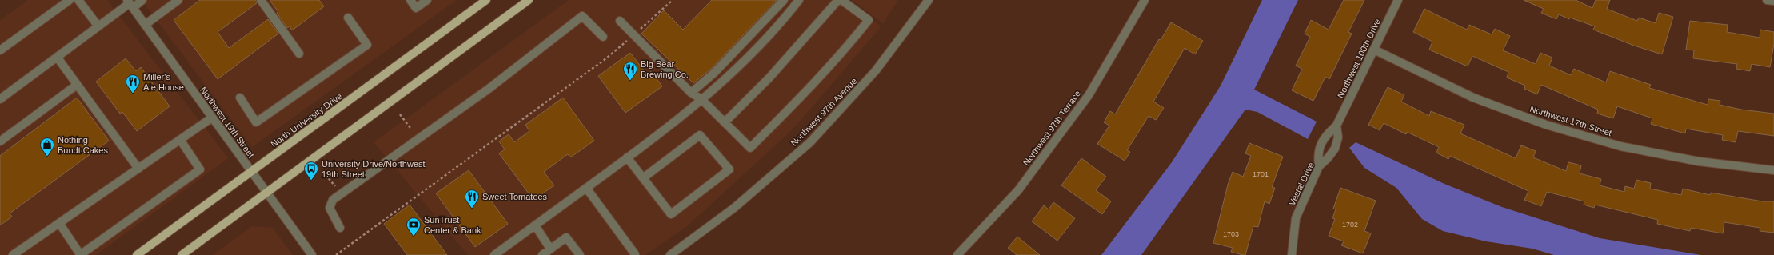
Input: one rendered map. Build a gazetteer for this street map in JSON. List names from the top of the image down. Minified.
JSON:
{"streets":{"main road":["North University Drive"],"street":["Northwest 100th Drive","Northwest 97th Avenue","Northwest 17th Street","Northwest 19th Street","Northwest 97th Terrace","Vestal Drive"]},"crossings":[["Northwest 100th Drive","Northwest 17th Street"],["Northwest 100th Drive","Vestal Drive"],["North University Drive","Northwest 19th Street"]],"places":{"restaurant":["Big Bear Brewing Co.","Miller's Ale House","Sweet Tomatoes"],"shop":["Nothing Bundt Cakes"],"bus stop":["University Drive/Northwest 19th Street"],"bank":["SunTrust Center & Bank"]},"house_numbers":["1701","1702","1703"]}
